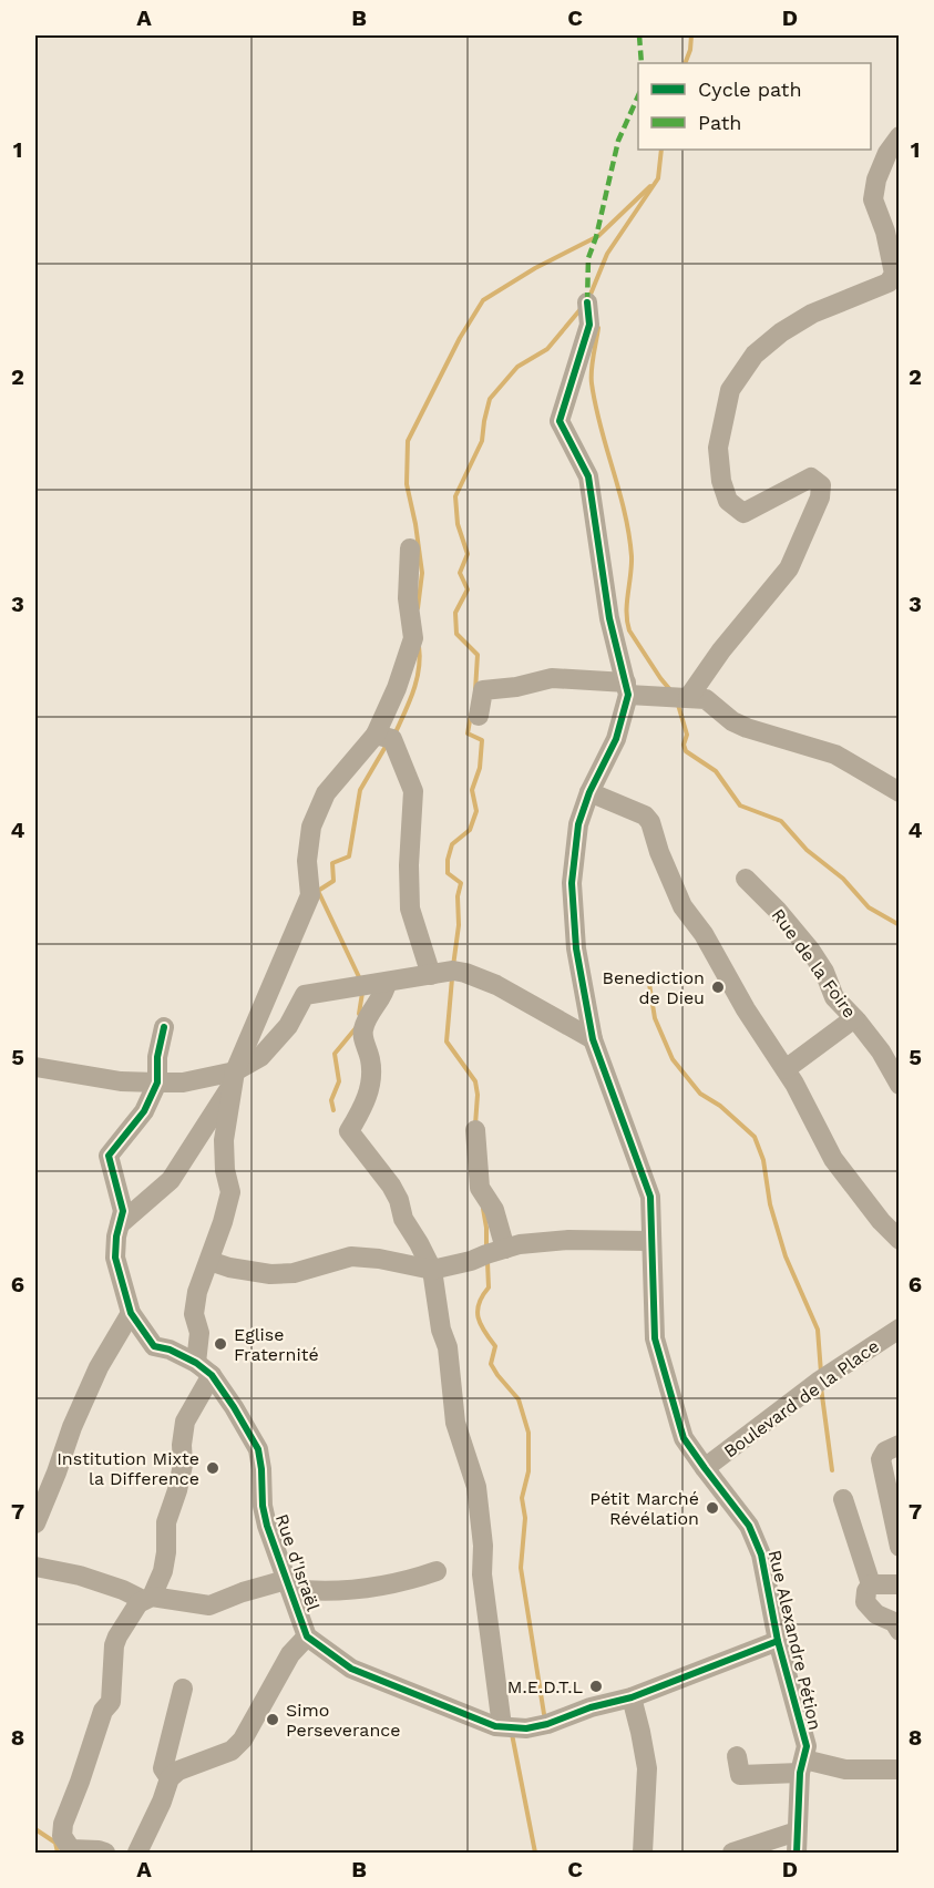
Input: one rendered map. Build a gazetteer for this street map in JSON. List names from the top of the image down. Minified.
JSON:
{"streets":{"street":["Rue de la Foire","Boulevard de la Place","Rue d'Israël","Rue Alexandre Pétion"]},"crossings":[["Boulevard de la Place","Rue Alexandre Pétion"],["Rue d'Israël","Rue Alexandre Pétion"]],"places":["Benediction de Dieu","Eglise Fraternité","Institution Mixte la Difference","Pétit Marché Révélation","M.E.D.T.L","Simo Perseverance"],"legend":["Cycle path","Path"],"grid":{"columns":["A","B","C","D"],"rows":["1","2","3","4","5","6","7","8"]}}
